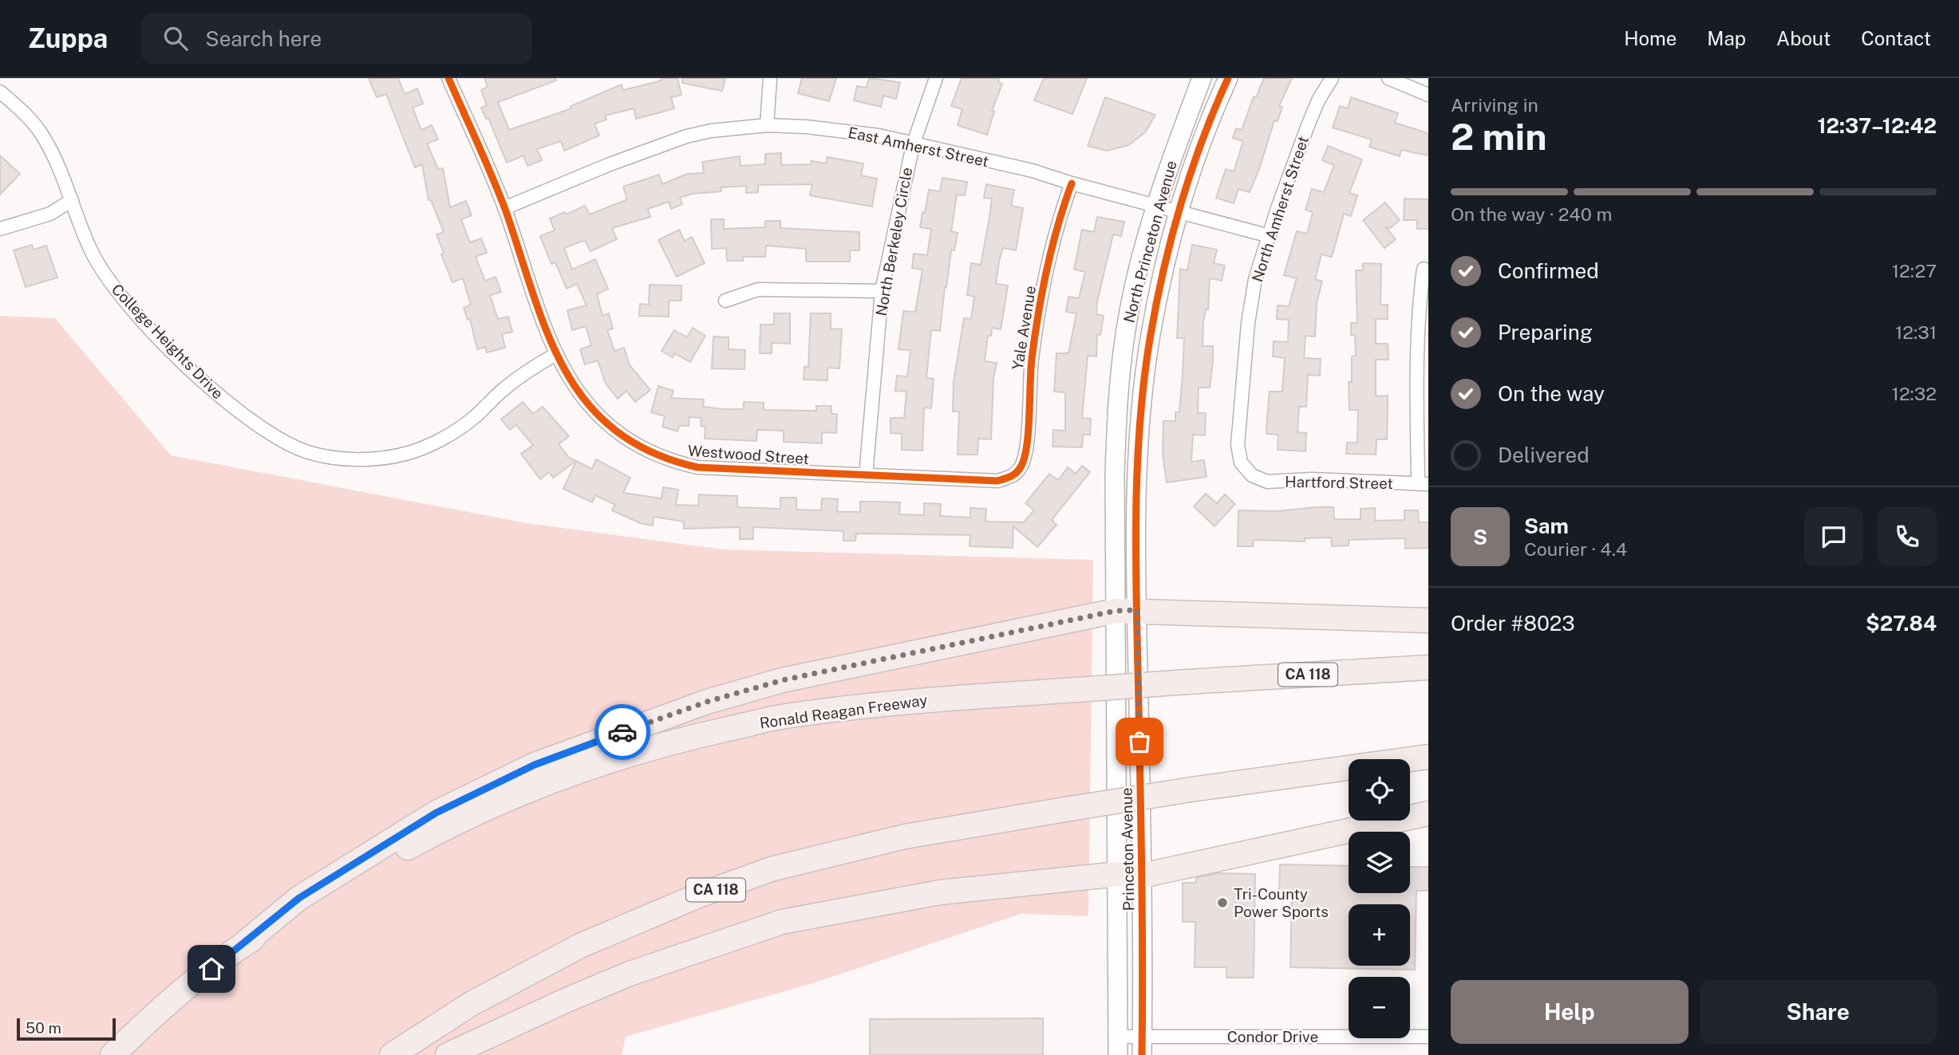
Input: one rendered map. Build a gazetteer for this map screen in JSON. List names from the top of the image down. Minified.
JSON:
{"streets":{"highway":["CA 118","Ronald Reagan Freeway"],"street":["East Amherst Street","North Amherst Street","North Berkeley Circle","North Princeton Avenue","Yale Avenue","College Heights Drive","Westwood Street","Hartford Street","Princeton Avenue","Condor Drive"]},"crossings":[["East Amherst Street","North Amherst Street"],["East Amherst Street","North Berkeley Circle"],["East Amherst Street","North Princeton Avenue"],["East Amherst Street","Yale Avenue"],["East Amherst Street","Westwood Street"],["North Amherst Street","Hartford Street"],["North Berkeley Circle","Westwood Street"],["North Princeton Avenue","Princeton Avenue"],["Yale Avenue","Westwood Street"],["College Heights Drive","Westwood Street"],["Princeton Avenue","Condor Drive"]],"places":["Tri-County Power Sports"],"scale_bar":"50 m","page":{"header":"Zuppa","search":"Search here","nav":["Home","Map","About","Contact"],"heading":["2 min","Arriving in","12:37–12:42"],"panel":["Sam","Courier · 4.4","Order #8023","$27.84"],"bar":"On the way · 240 m","list":[["Confirmed","12:27"],["Preparing","12:31"],["On the way","12:32"],"Delivered"],"round":"S","map_buttons":["+","−"],"buttons":["Help","Share"],"scale":"50 m"}}
